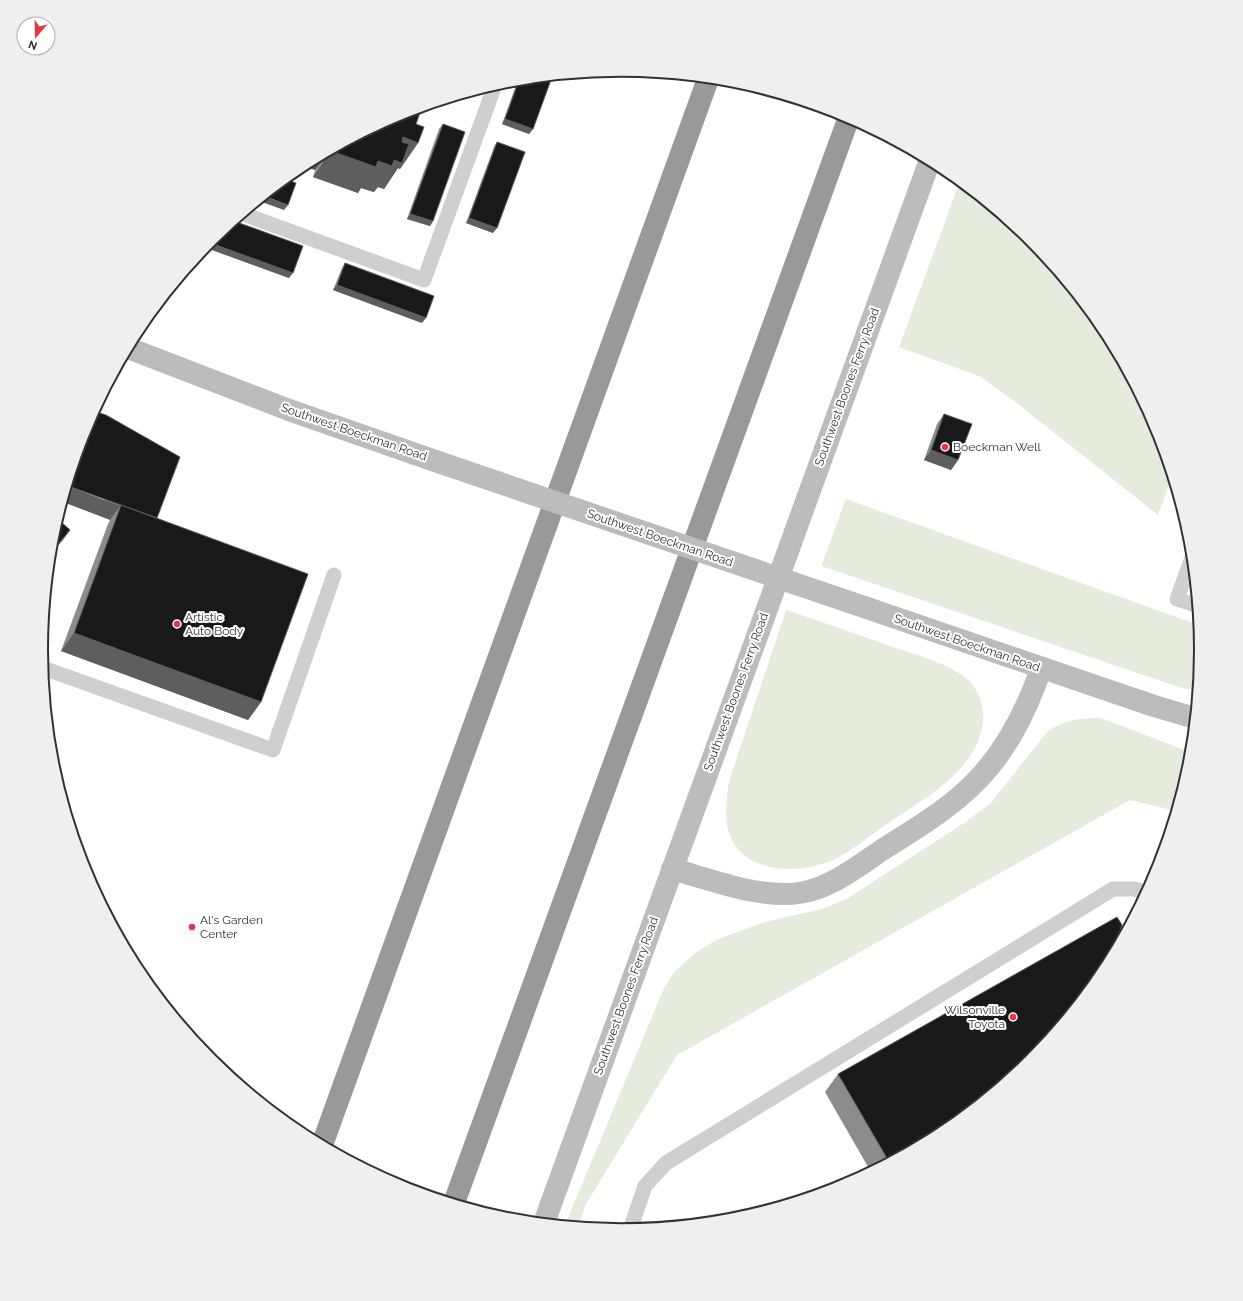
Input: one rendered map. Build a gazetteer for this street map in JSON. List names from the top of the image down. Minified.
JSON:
{"streets":{"main road":["Southwest Boones Ferry Road","Southwest Boeckman Road"]},"places":["Boeckman Well","Artistic Auto Body","Al's Garden Center","Wilsonville Toyota"],"north":"bottom"}
